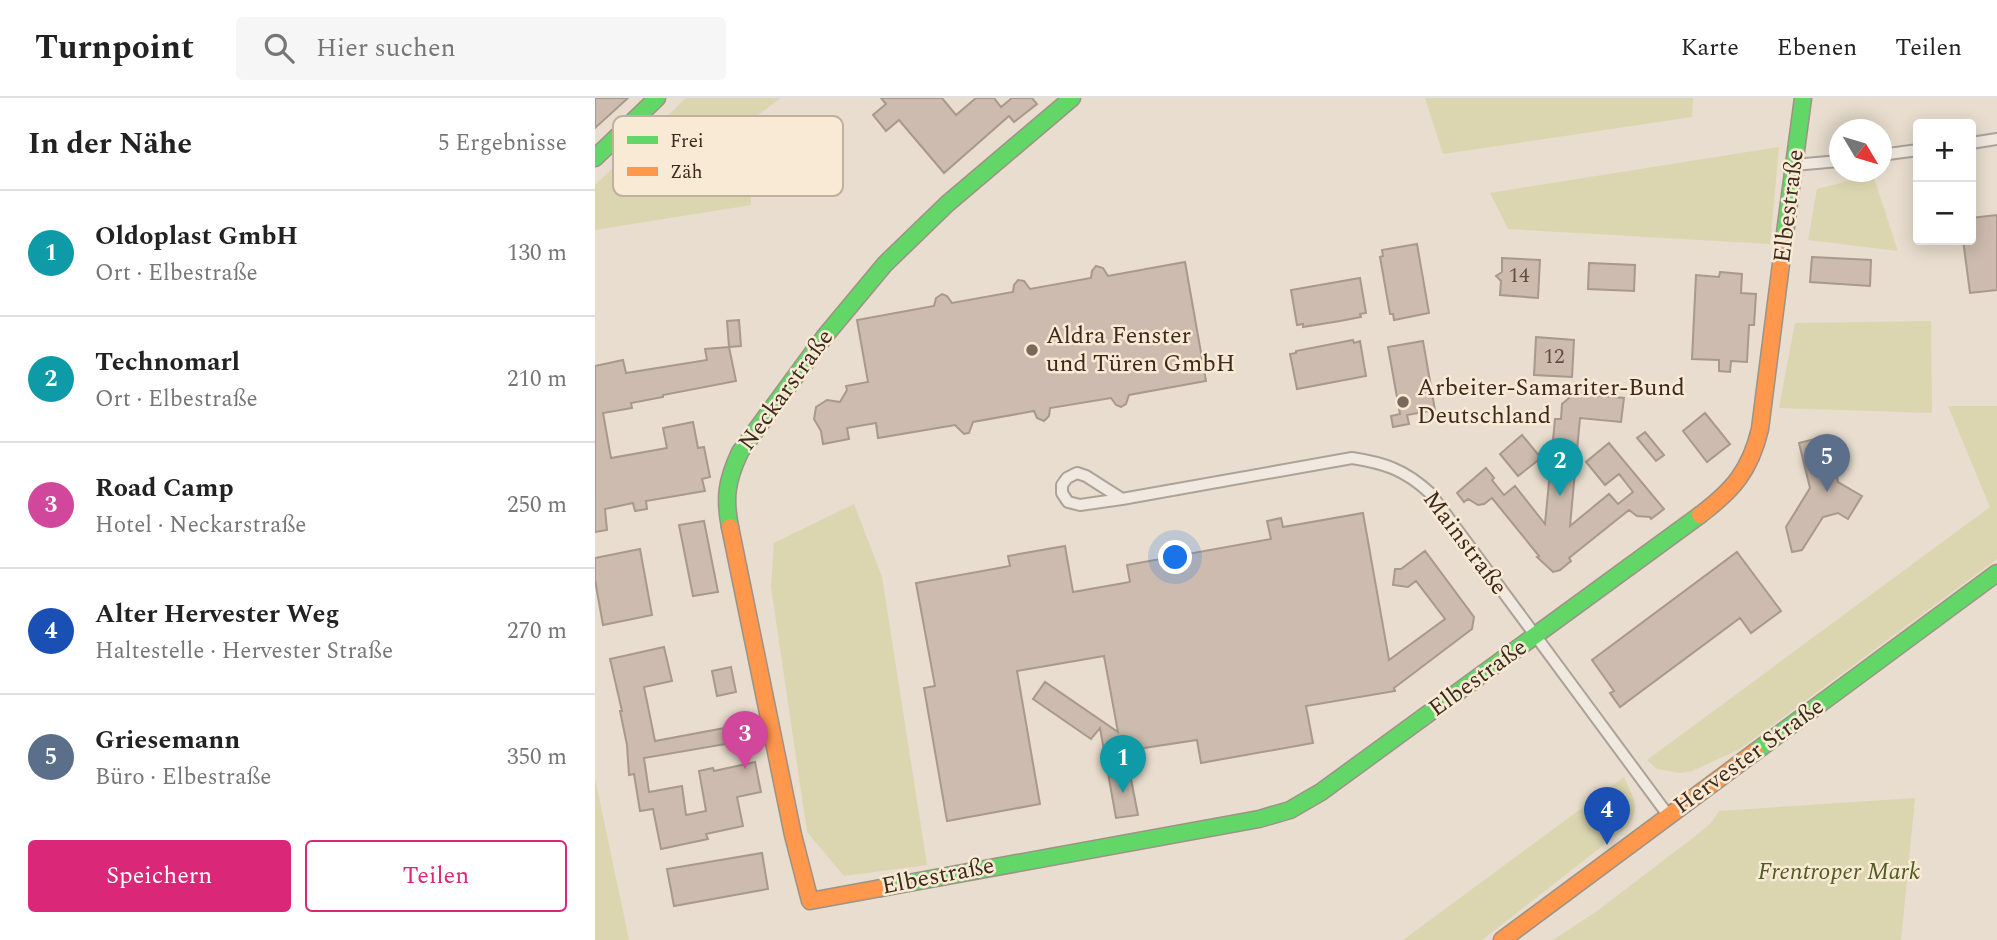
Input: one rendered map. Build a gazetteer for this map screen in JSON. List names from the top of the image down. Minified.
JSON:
{"streets":{"street":["Elbestraße","Neckarstraße","Mainstraße","Hervester Straße"]},"crossings":[["Elbestraße","Neckarstraße"],["Elbestraße","Mainstraße"],["Mainstraße","Hervester Straße"]],"parks":["Frentroper Mark"],"places":["Aldra Fenster und Türen GmbH","Arbeiter-Samariter-Bund Deutschland"],"house_numbers":["14","12"],"legend":["Frei","Zäh"],"north":"bottom right","page":{"header":"Turnpoint","search":"Hier suchen","nav":["Karte","Ebenen","Teilen"],"heading":["In der Nähe","5 Ergebnisse"],"map_buttons":["+","−"],"list":[{"mark":"1","name":"Oldoplast GmbH","note":"Ort · Elbestraße","value":"130 m"},{"mark":"2","name":"Technomarl","note":"Ort · Elbestraße","value":"210 m"},{"mark":"3","name":"Road Camp","note":"Hotel · Neckarstraße","value":"250 m"},{"mark":"4","name":"Alter Hervester Weg","note":"Haltestelle · Hervester Straße","value":"270 m"},{"mark":"5","name":"Griesemann","note":"Büro · Elbestraße","value":"350 m"}],"pins":["5","2","3","1","4"],"buttons":["Speichern","Teilen"]}}
